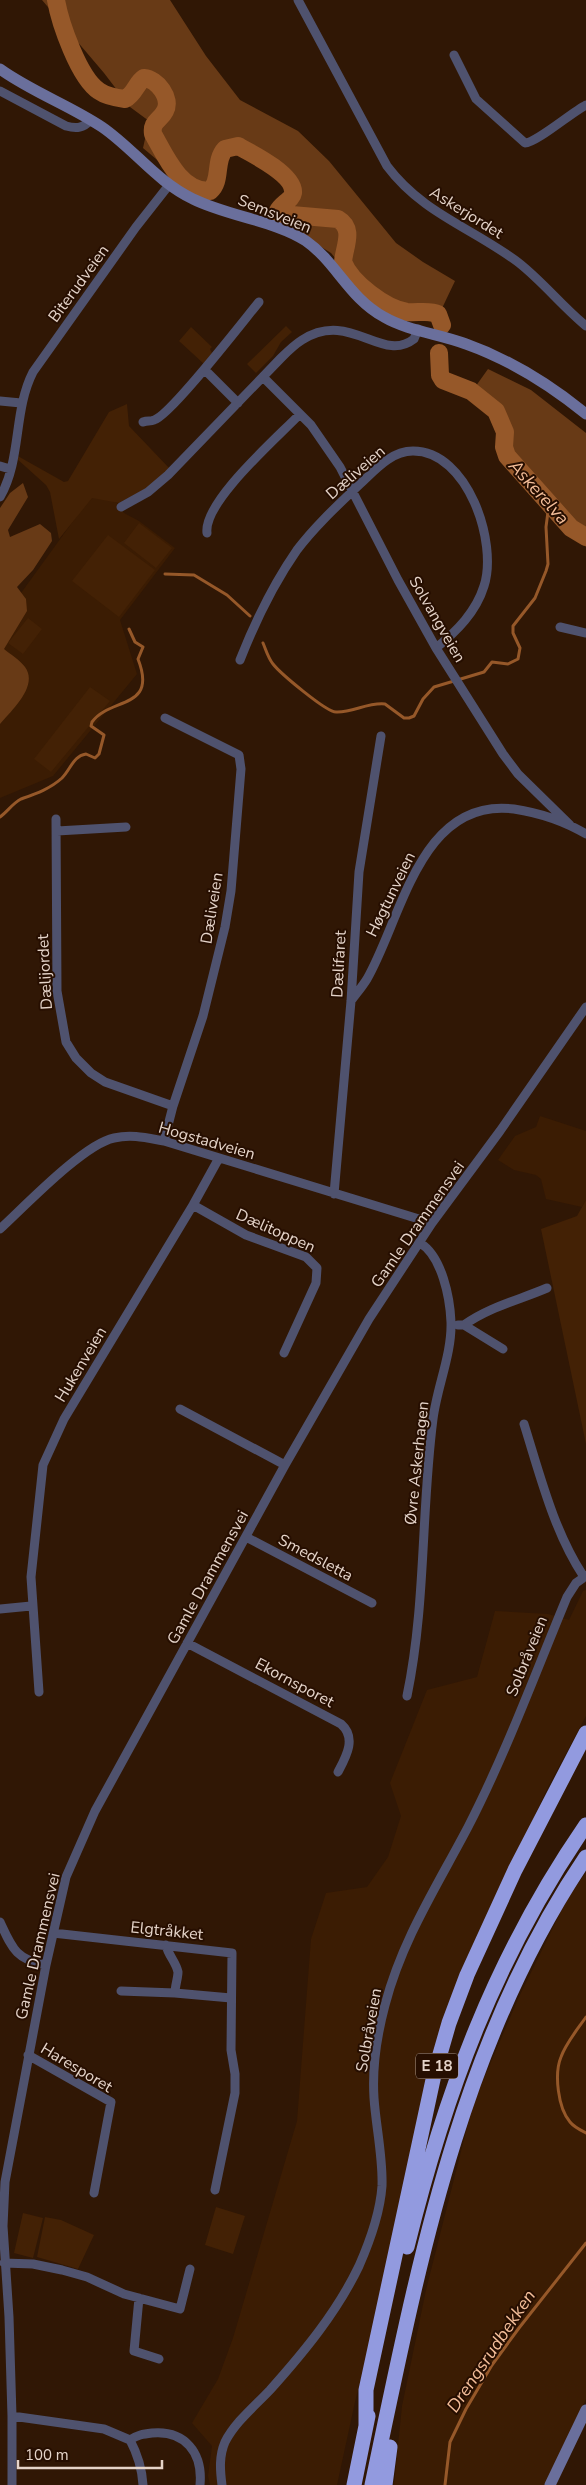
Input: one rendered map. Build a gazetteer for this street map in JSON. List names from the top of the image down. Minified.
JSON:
{"streets":{"highway":["E 18"],"main road":["Semsveien"],"street":["Askerjordet","Biterudveien","Dæliveien","Solvangveien","Høgtunveien","Dælifaret","Dælijordet","Hogstadveien","Gamle Drammensvei","Dælitoppen","Hukenveien","Øvre Askerhagen","Smedsletta","Solbråveien","Ekornsporet","Elgtråkket","Haresporet"]},"crossings":[["Semsveien","Biterudveien"],["Dæliveien","Solvangveien"],["Dæliveien","Dælijordet"],["Dæliveien","Hogstadveien"],["Solvangveien","Høgtunveien"],["Høgtunveien","Dælifaret"],["Dælifaret","Hogstadveien"],["Hogstadveien","Gamle Drammensvei"],["Hogstadveien","Hukenveien"],["Gamle Drammensvei","Øvre Askerhagen"],["Gamle Drammensvei","Smedsletta"],["Gamle Drammensvei","Ekornsporet"],["Gamle Drammensvei","Elgtråkket"],["Gamle Drammensvei","Haresporet"],["Dælitoppen","Hukenveien"]],"water":["Askerelva","Drengsrudbekken"],"scale_bar":"100 m"}
